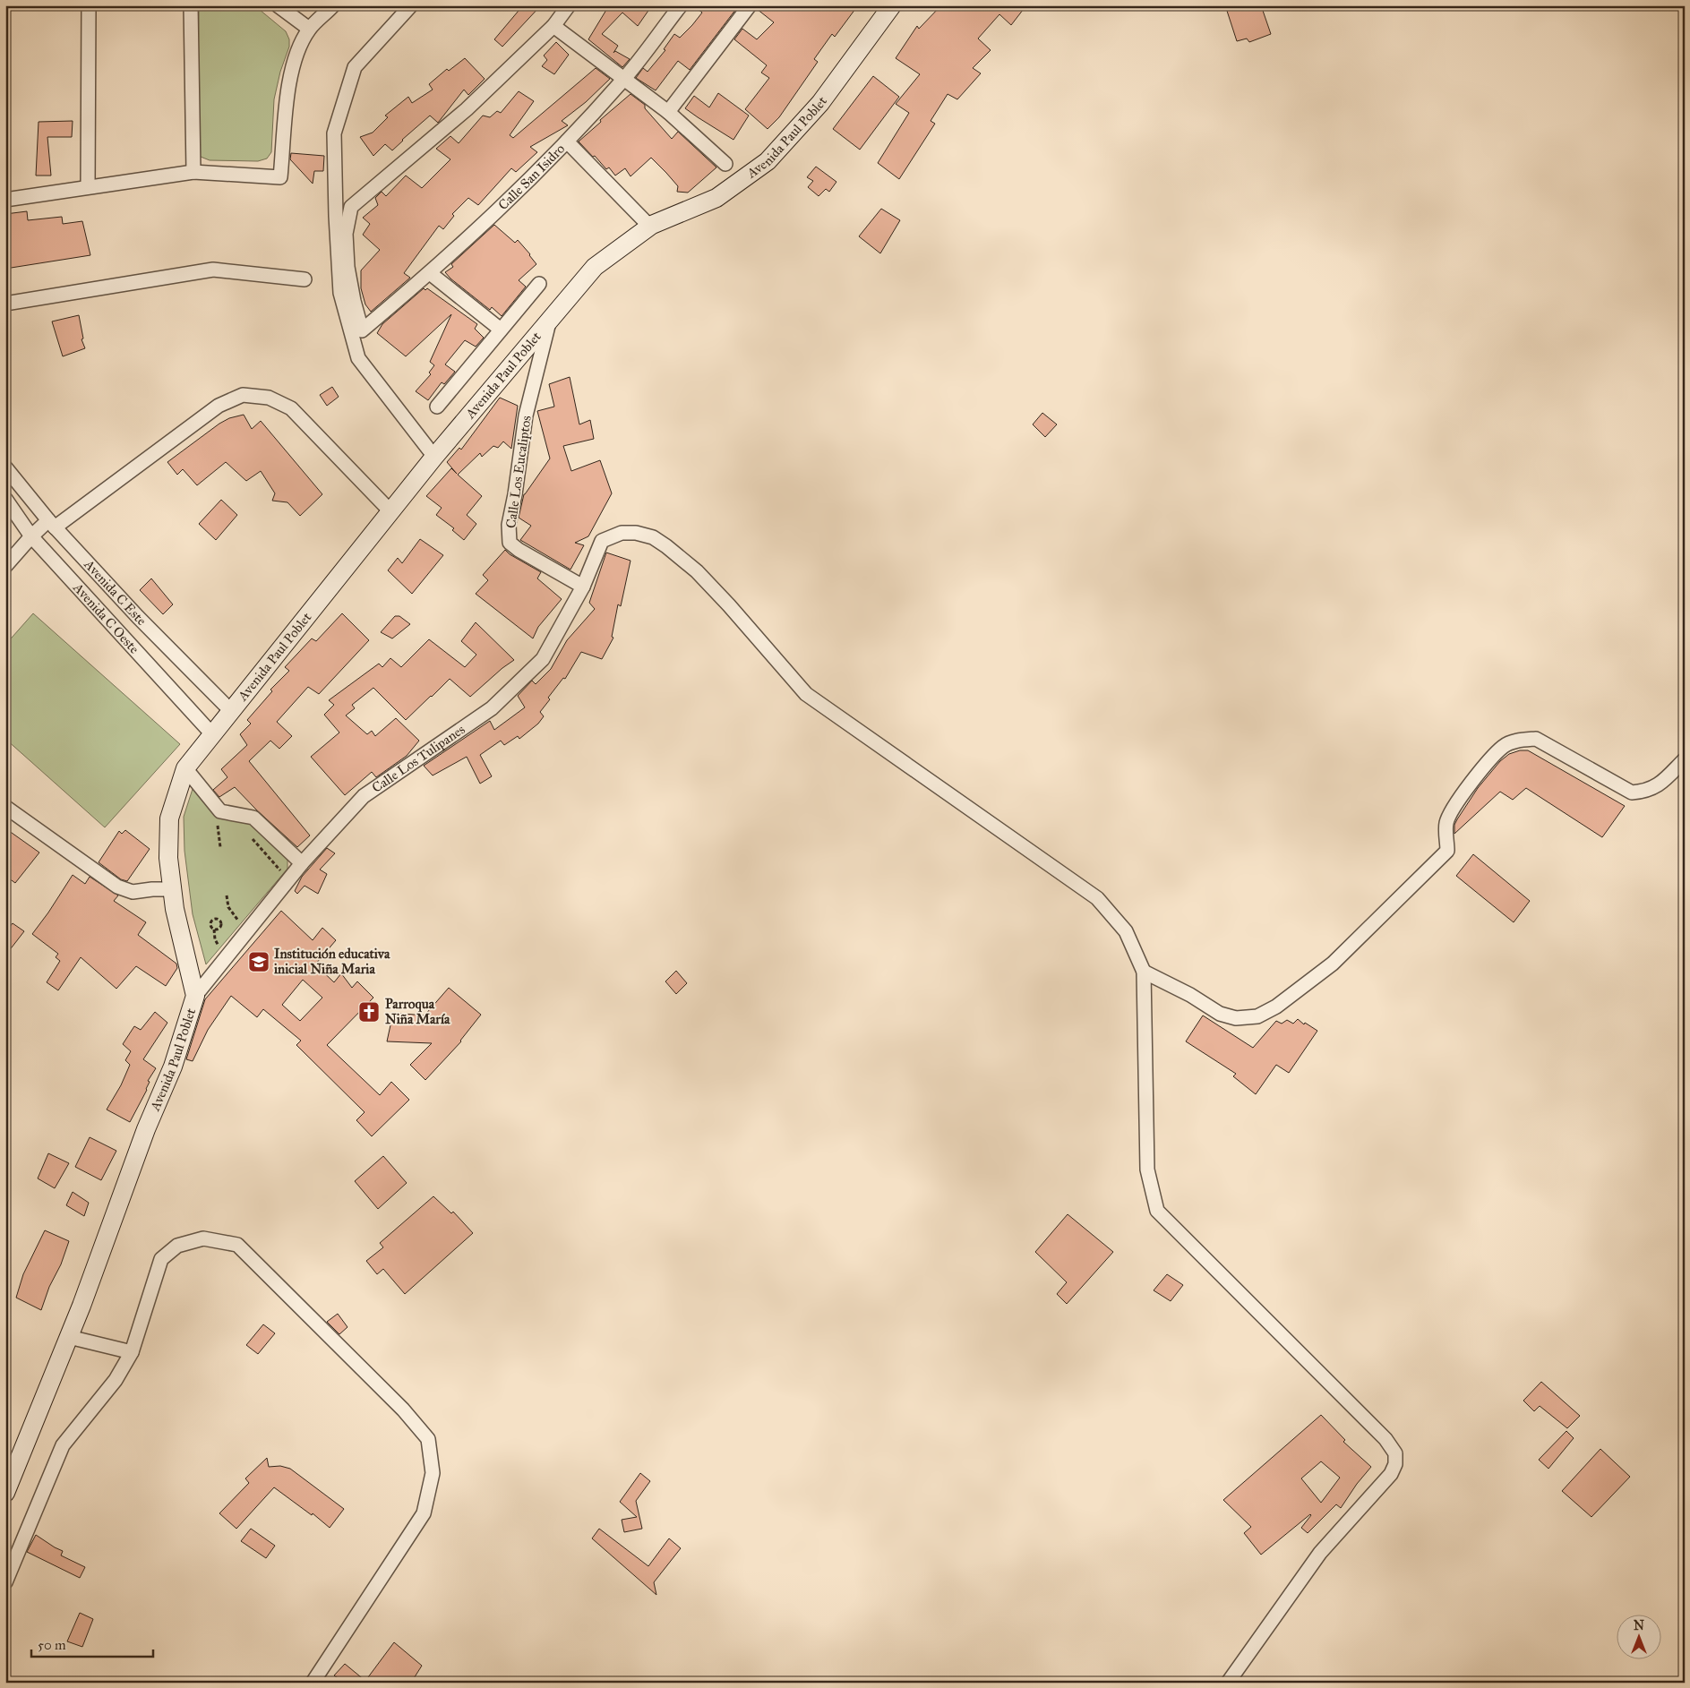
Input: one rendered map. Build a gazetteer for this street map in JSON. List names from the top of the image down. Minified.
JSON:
{"streets":{"main road":["Avenida Paul Poblet"],"street":["Calle San Isidro","Calle Los Eucaliptos","Avenida C Este","Avenida C Oeste","Calle Los Tulipanes"]},"crossings":[["Avenida Paul Poblet","Calle Los Eucaliptos"],["Avenida Paul Poblet","Avenida C Este"],["Avenida Paul Poblet","Avenida C Oeste"],["Avenida Paul Poblet","Calle Los Tulipanes"],["Calle Los Eucaliptos","Calle Los Tulipanes"]],"places":{"school or university":["Institución educativa inicial Niña Maria"],"church":["Parroqua Niña María"]},"scale_bar":"50 m","north":"top"}
